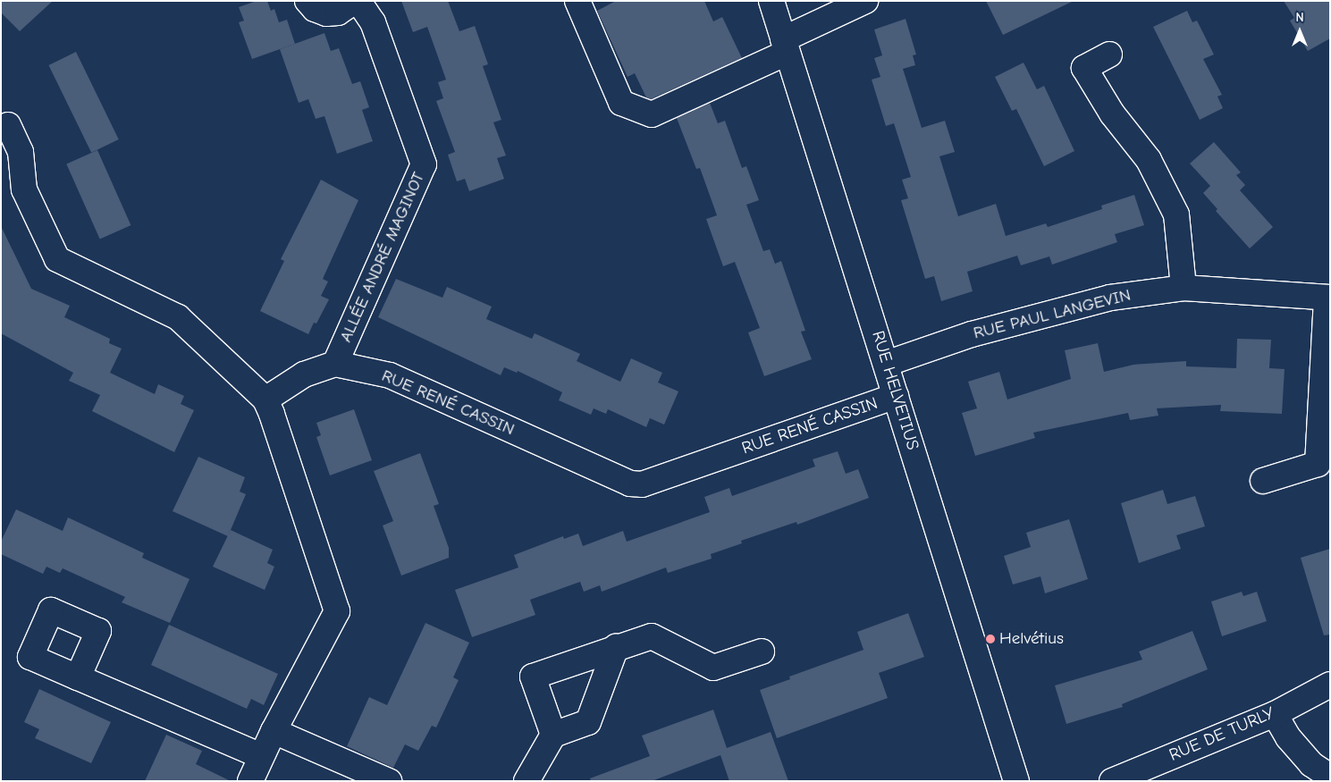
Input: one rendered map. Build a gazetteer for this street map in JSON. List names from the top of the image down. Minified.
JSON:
{"streets":{"street":["ALLÉE ANDRÉ MAGINOT","RUE PAUL LANGEVIN","RUE HELVETIUS","RUE RENÉ CASSIN","RUE DE TURLY"]},"crossings":[["ALLÉE ANDRÉ MAGINOT","RUE RENÉ CASSIN"],["RUE PAUL LANGEVIN","RUE HELVETIUS"],["RUE HELVETIUS","RUE RENÉ CASSIN"]],"places":["Helvétius"],"north":"top"}
